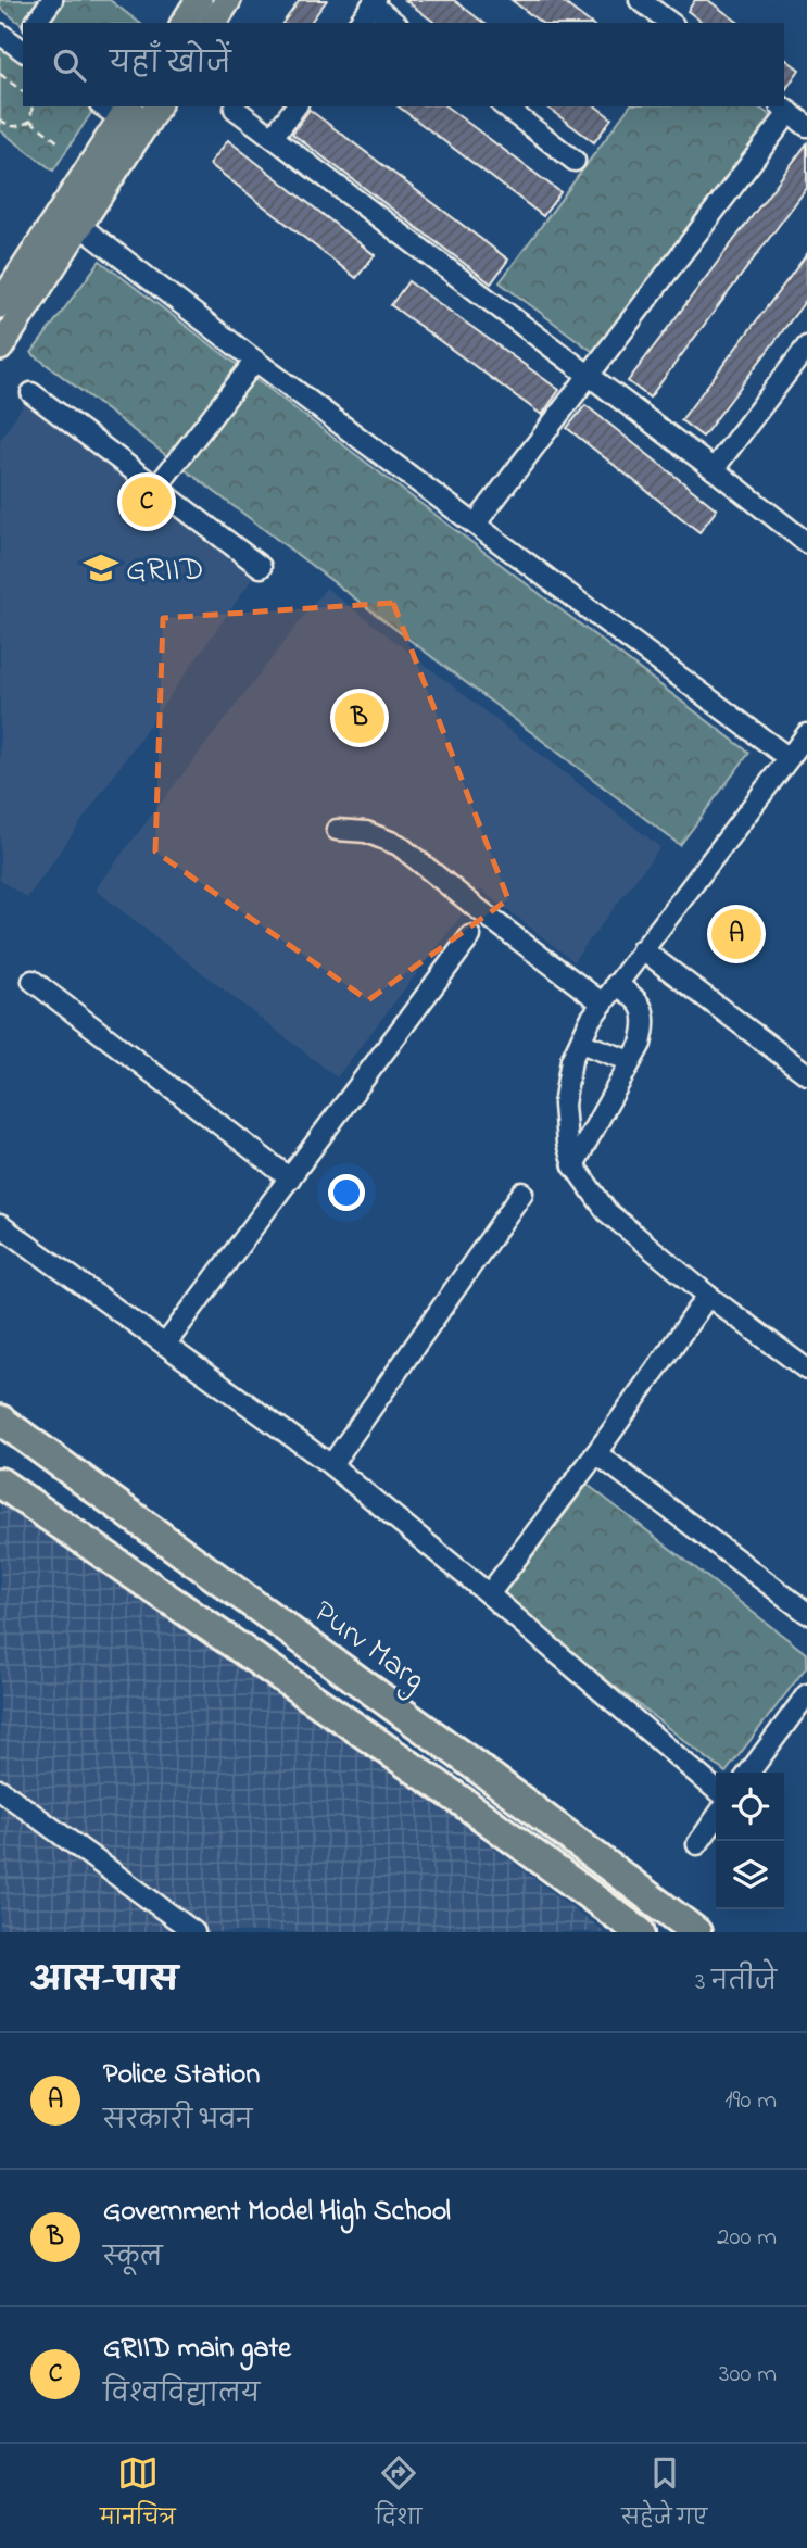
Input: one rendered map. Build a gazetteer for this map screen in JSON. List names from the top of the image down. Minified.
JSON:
{"streets":{"highway":["Purv Marg"]},"places":{"school or university":["GRIID"]},"page":{"search":"यहाँ खोजें","pins":["C","B","A"],"heading":["आस-पास","3 नतीजे"],"list":[{"mark":"A","name":"Police Station","note":"सरकारी भवन","value":"190 m"},{"mark":"B","name":"Government Model High School","note":"स्कूल","value":"200 m"},{"mark":"C","name":"GRIID main gate","note":"विश्वविद्यालय","value":"300 m"}],"nav":["मानचित्र","दिशा","सहेजे गए"]}}
